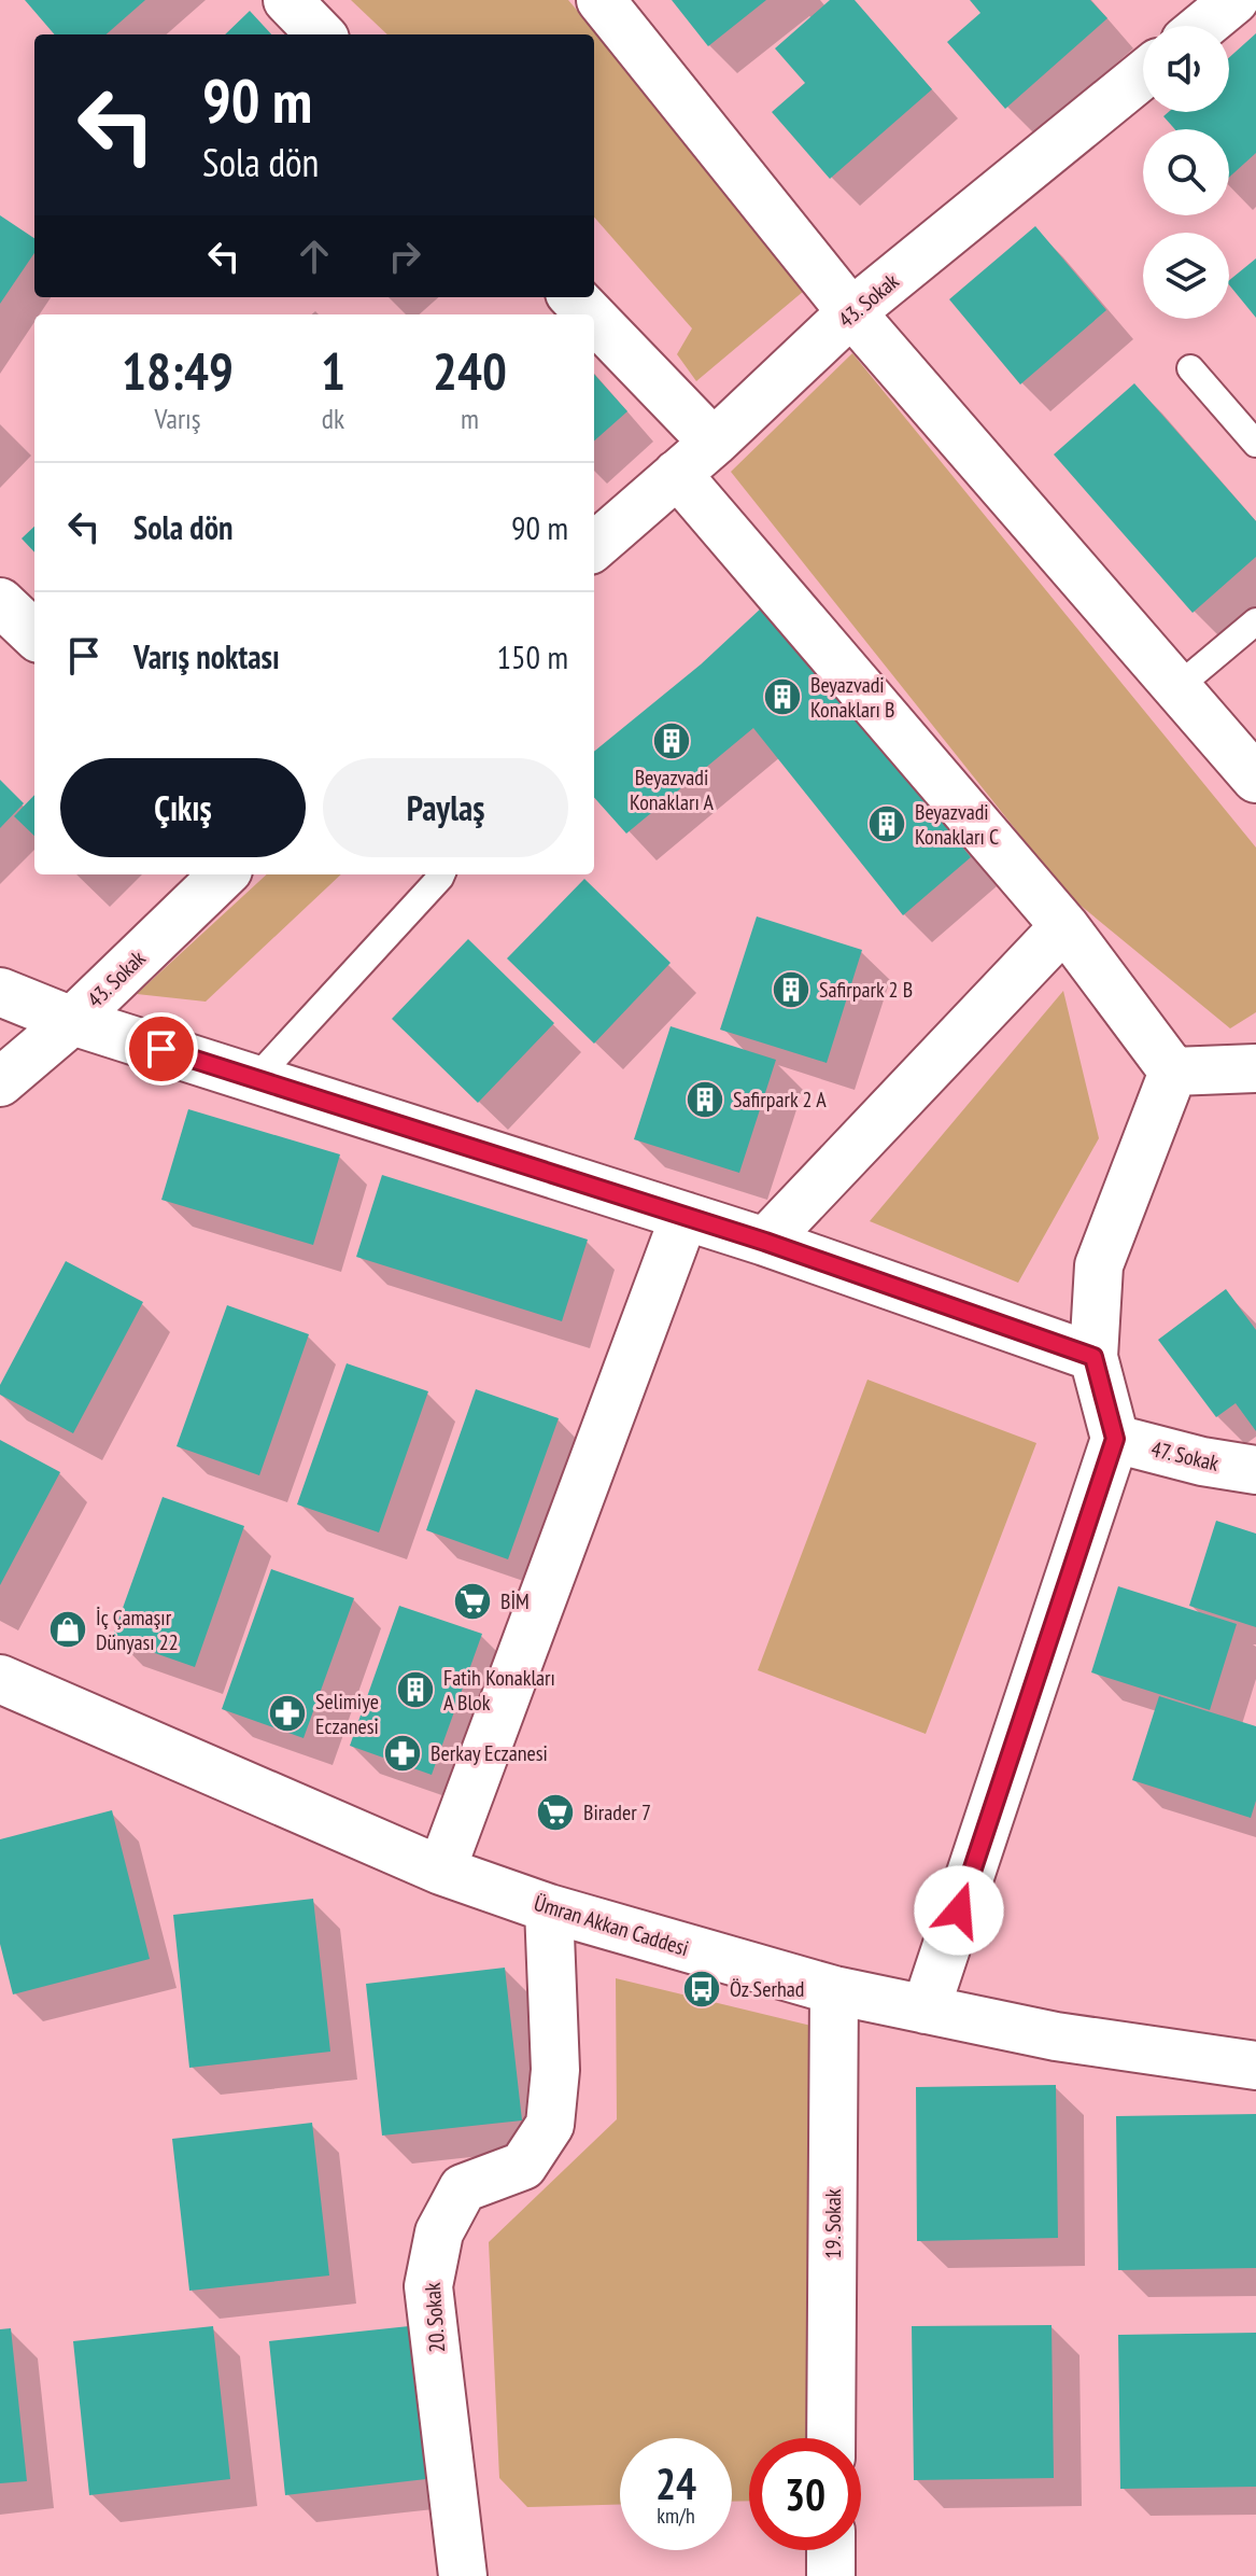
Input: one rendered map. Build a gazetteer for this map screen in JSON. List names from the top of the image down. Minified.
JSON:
{"streets":{"street":["43. Sokak","47. Sokak","Ümran Akkan Caddesi","19. Sokak","20. Sokak"]},"crossings":[["Ümran Akkan Caddesi","19. Sokak"],["Ümran Akkan Caddesi","20. Sokak"]],"places":{"building":["Beyazvadi Konakları B","Beyazvadi Konakları A","Beyazvadi Konakları C","Safirpark 2 B","Safirpark 2 A","Fatih Konakları A Blok"],"supermarket":["BİM","Birader 7"],"shop":["İç Çamaşır Dünyası 22"],"pharmacy":["Selimiye Eczanesi","Berkay Eczanesi"],"bus stop":["Öz Serhad"]},"page":{"turn":["90 m","Sola dön"],"eta":["18:49","Varış","1","dk","240","m"],"list":[{"name":"Sola dön","value":"90 m"},{"name":"Varış noktası","value":"150 m"}],"buttons":["Çıkış","Paylaş"],"speed":"24 km/h","limit":"30"}}
